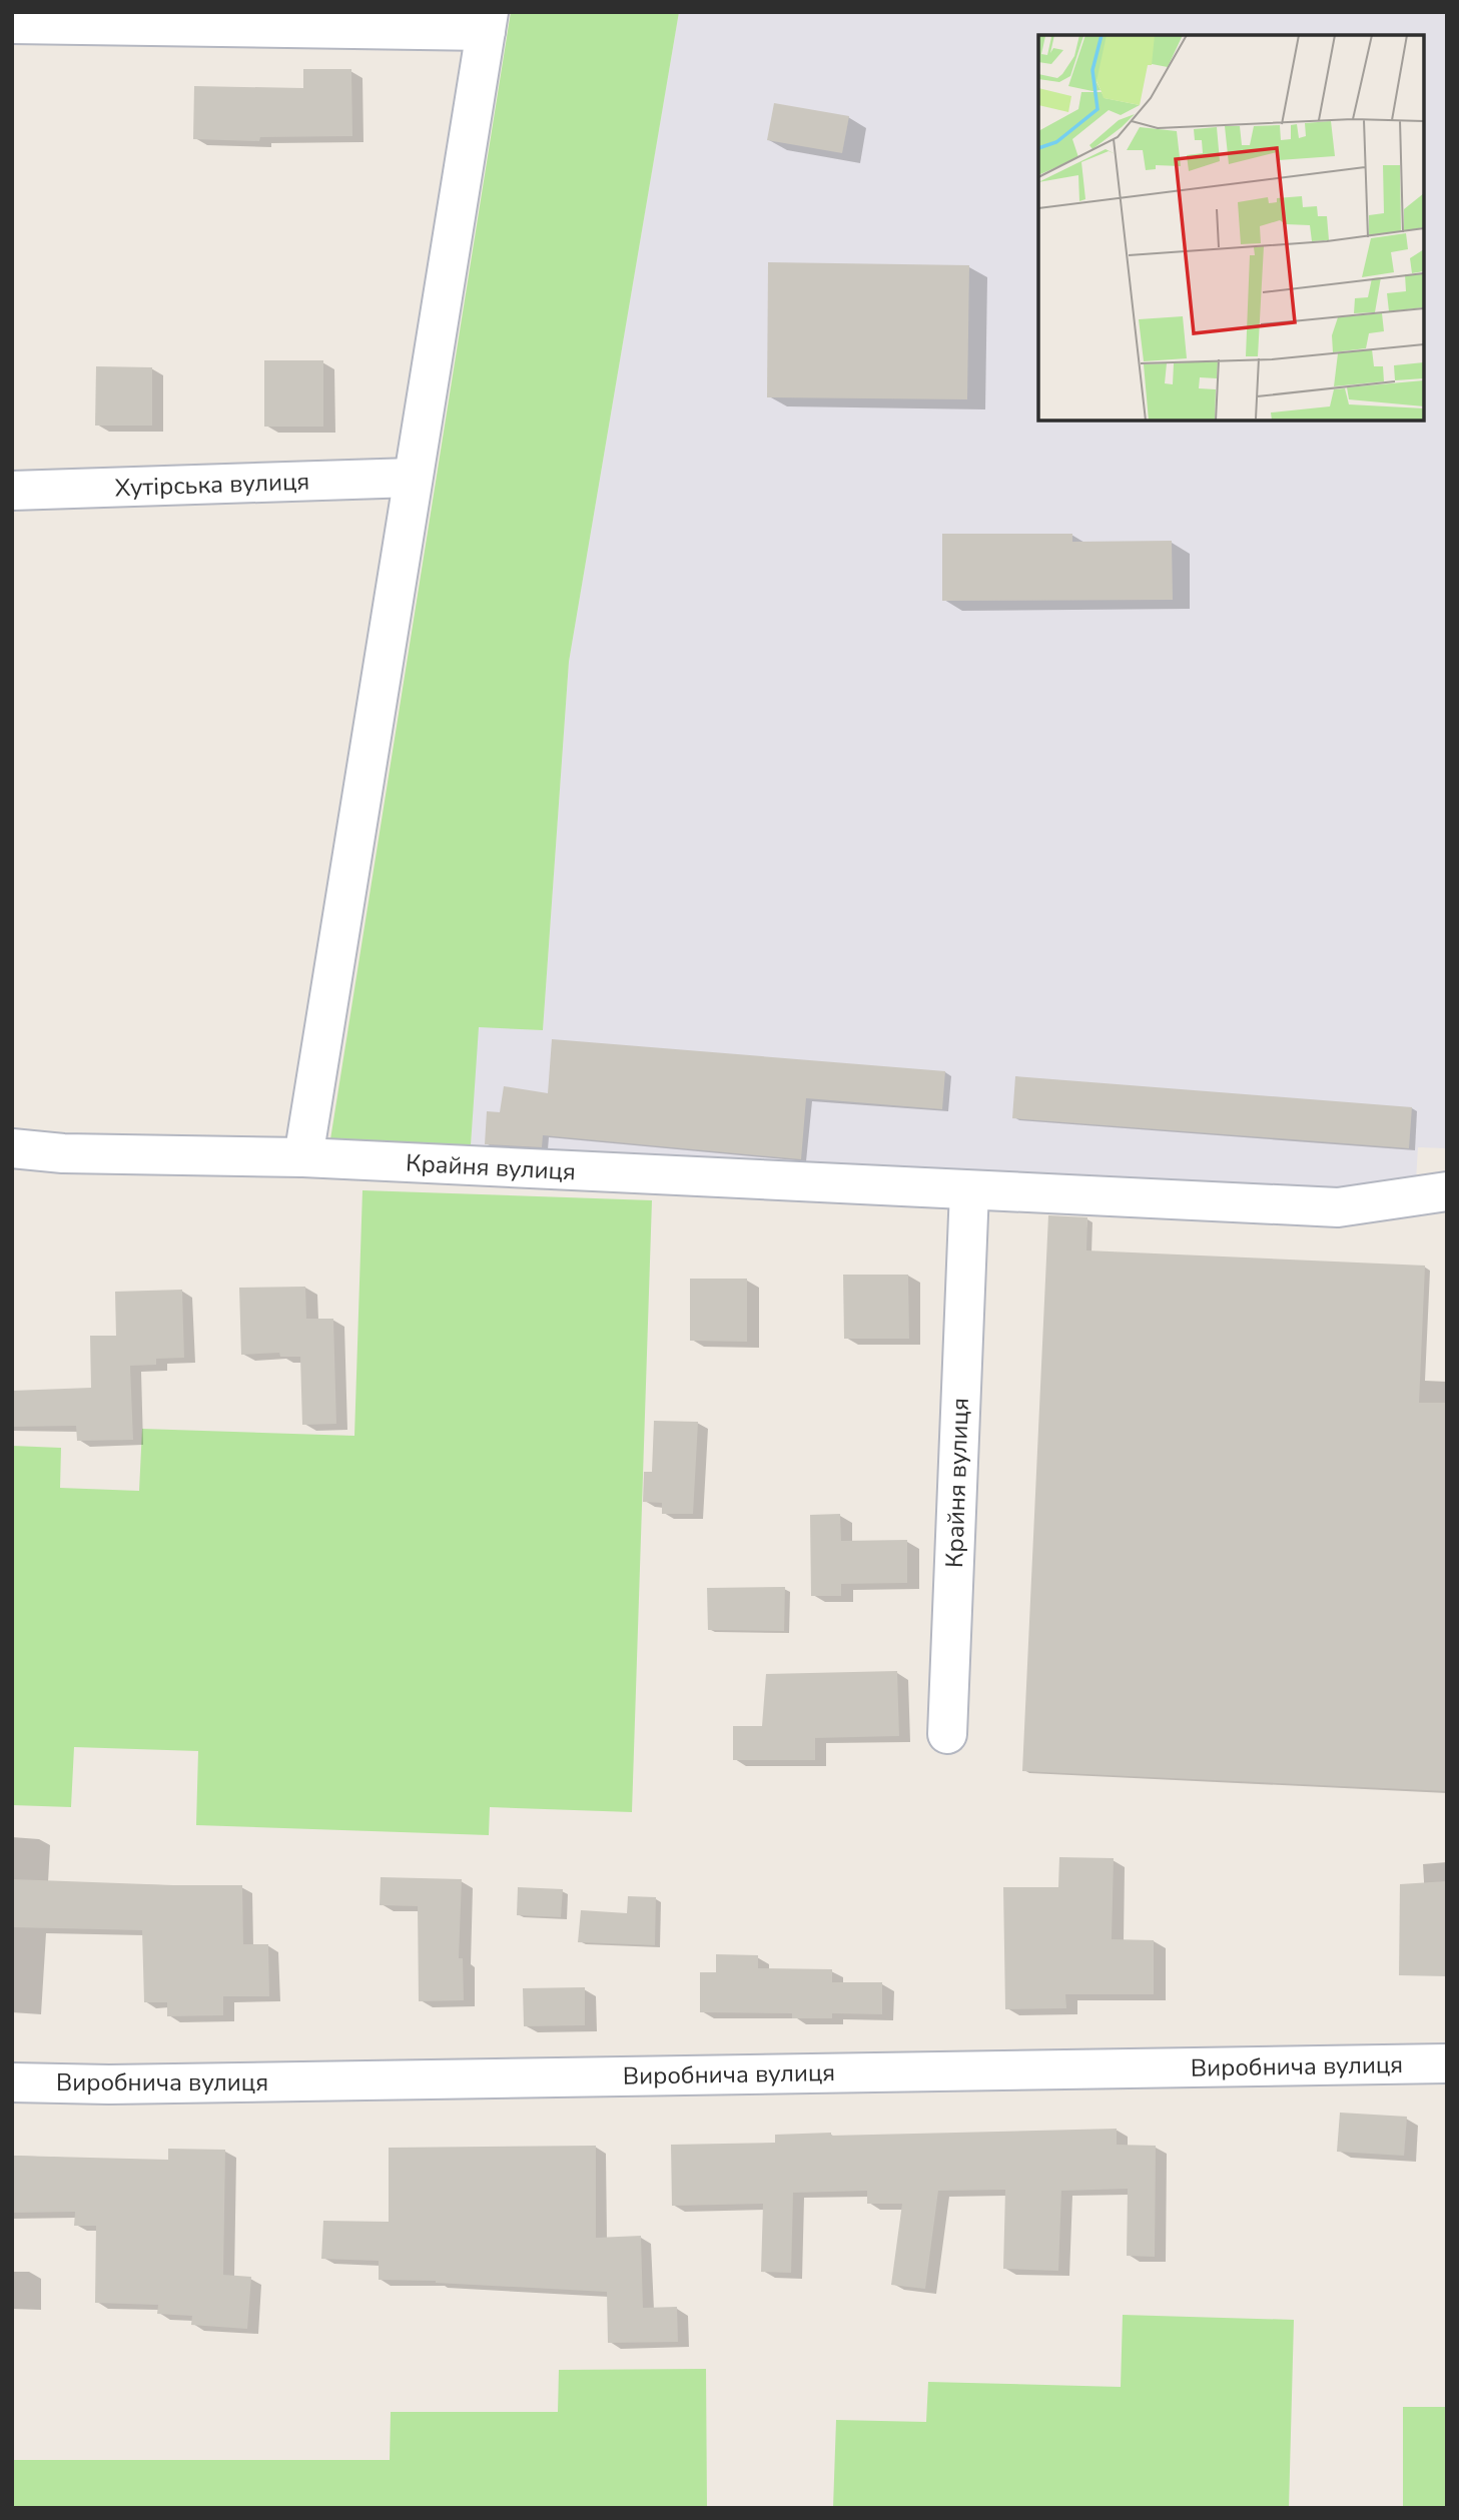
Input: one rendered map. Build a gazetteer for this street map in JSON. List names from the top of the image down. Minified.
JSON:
{"streets":{"street":["Хутірська вулиця","Крайня вулиця","Виробнича вулиця"]}}
